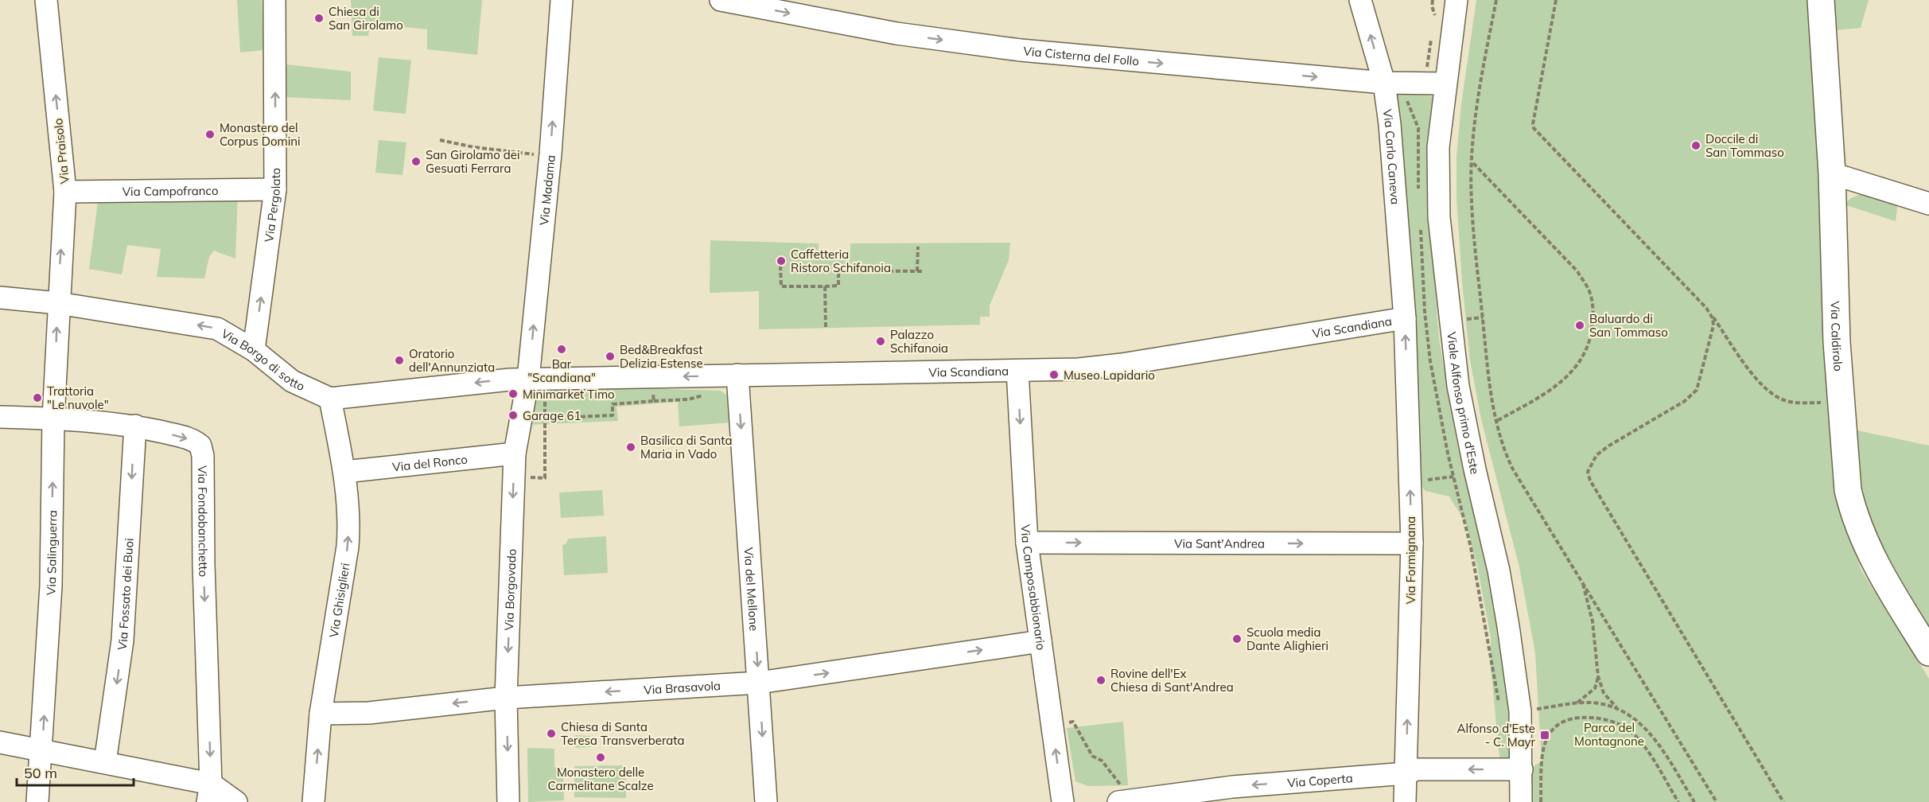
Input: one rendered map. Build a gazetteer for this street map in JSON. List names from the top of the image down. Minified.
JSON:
{"streets":{"main road":["Via Caldirolo"],"street":["Via Cisterna del Follo","Via Praisolo","Via Carlo Caneva","Via Madama","Via Campofranco","Via Pergolato","Via Scandiana","Via Borgo di sotto","Viale Alfonso primo d'Este","Via del Ronco","Via Fondobanchetto","Via Sant'Andrea","Via Salinguerra","Via Formignana","Via Camposabbionario","Via del Mellone","Via Borgovado","Via Fossato dei Buoi","Via Ghisiglieri","Via Brasavola","Via Coperta"]},"crossings":[["Via Cisterna del Follo","Via Carlo Caneva"],["Via Cisterna del Follo","Viale Alfonso primo d'Este"],["Via Praisolo","Via Campofranco"],["Via Praisolo","Via Borgo di sotto"],["Via Praisolo","Via Salinguerra"],["Via Carlo Caneva","Via Scandiana"],["Via Carlo Caneva","Via Formignana"],["Via Madama","Via Scandiana"],["Via Madama","Via Borgovado"],["Via Campofranco","Via Pergolato"],["Via Pergolato","Via Borgo di sotto"],["Via Scandiana","Via Formignana"],["Via Scandiana","Via Camposabbionario"],["Via Scandiana","Via del Mellone"],["Via Scandiana","Via Borgovado"],["Via Borgo di sotto","Via Salinguerra"],["Via Borgo di sotto","Via Ghisiglieri"],["Viale Alfonso primo d'Este","Via Coperta"],["Via del Ronco","Via Borgovado"],["Via del Ronco","Via Ghisiglieri"],["Via Fondobanchetto","Via Salinguerra"],["Via Fondobanchetto","Via Fossato dei Buoi"],["Via Sant'Andrea","Via Formignana"],["Via Sant'Andrea","Via Camposabbionario"],["Via Formignana","Via Coperta"],["Via Camposabbionario","Via Brasavola"],["Via del Mellone","Via Brasavola"],["Via Borgovado","Via Brasavola"],["Via Ghisiglieri","Via Brasavola"]],"one_way":["Via Cisterna del Follo","Via Praisolo","Via Madama","Via Pergolato","Via Borgo di sotto","Via Fondobanchetto","Via Sant'Andrea","Via Salinguerra","Via Formignana","Via del Mellone","Via Borgovado","Via Fossato dei Buoi","Via Ghisiglieri","Via Coperta"],"parks":["Parco del Montagnone"],"places":{"other":["Chiesa di San Girolamo","Monastero del Corpus Domini","Doccile di San Tommaso","San Girolamo dei Gesuati Ferrara","Caffetteria Ristoro Schifanoia","Baluardo di San Tommaso","Palazzo Schifanoia","Bar \"Scandiana\"","Bed&Breakfast Delizia Estense","Oratorio dell'Annunziata","Museo Lapidario","Minimarket Timo","Trattoria \"Le nuvole\"","Garage 61","Basilica di Santa Maria in Vado","Scuola media Dante Alighieri","Rovine dell'Ex Chiesa di Sant'Andrea","Chiesa di Santa Teresa Transverberata","Monastero delle Carmelitane Scalze"],"transit":["Alfonso d'Este - C. Mayr"]},"scale_bar":"50 m"}
